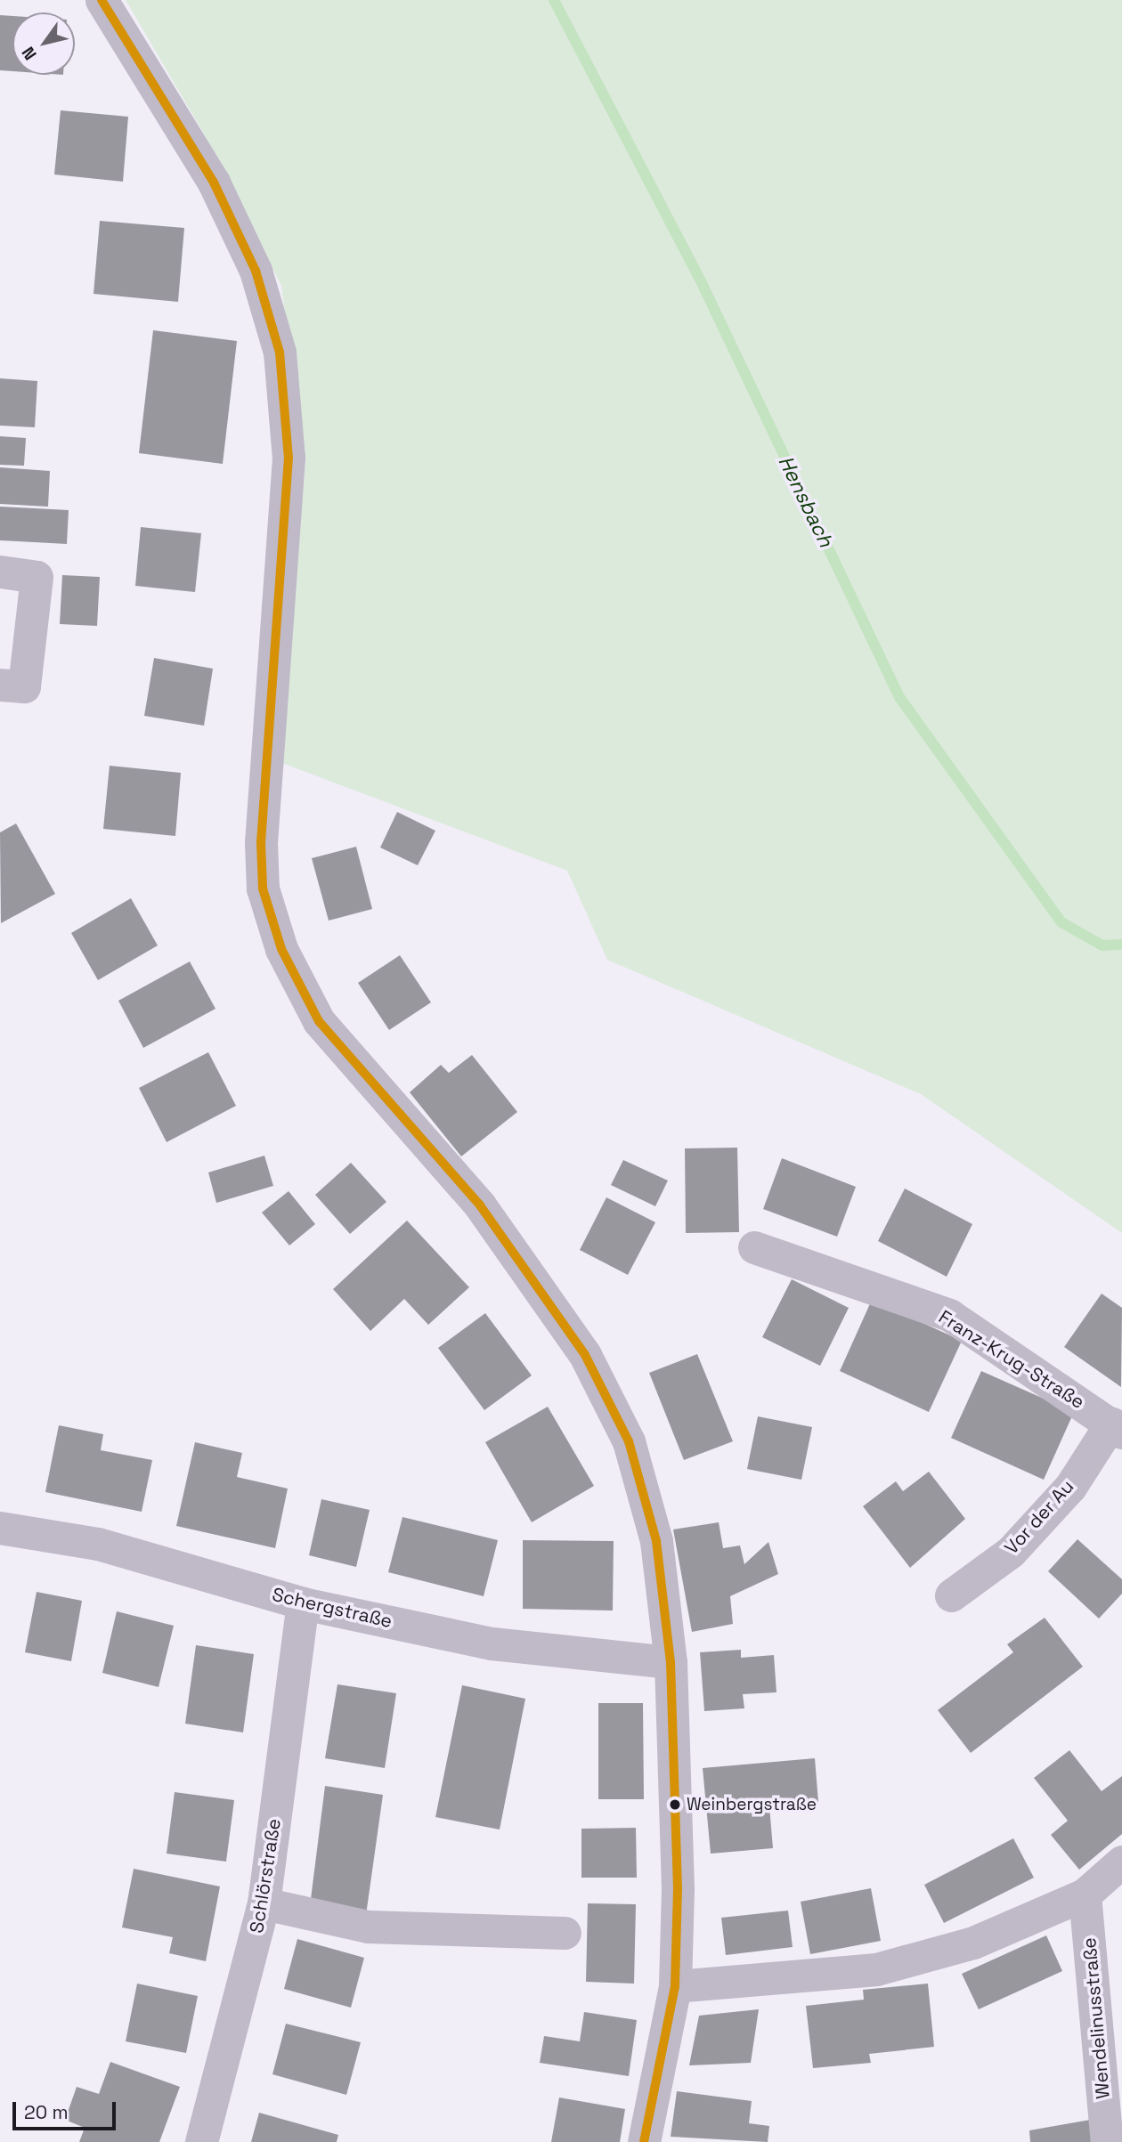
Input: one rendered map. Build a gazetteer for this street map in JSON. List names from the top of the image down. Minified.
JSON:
{"streets":{"street":["Franz-Krug-Straße","Vor der Au","Schergstraße","Schlörstraße","Wendelinusstraße"]},"crossings":[["Franz-Krug-Straße","Vor der Au"],["Schergstraße","Schlörstraße"]],"water":["Hensbach"],"places":["Weinbergstraße"],"scale_bar":"20 m","north":"bottom left"}
